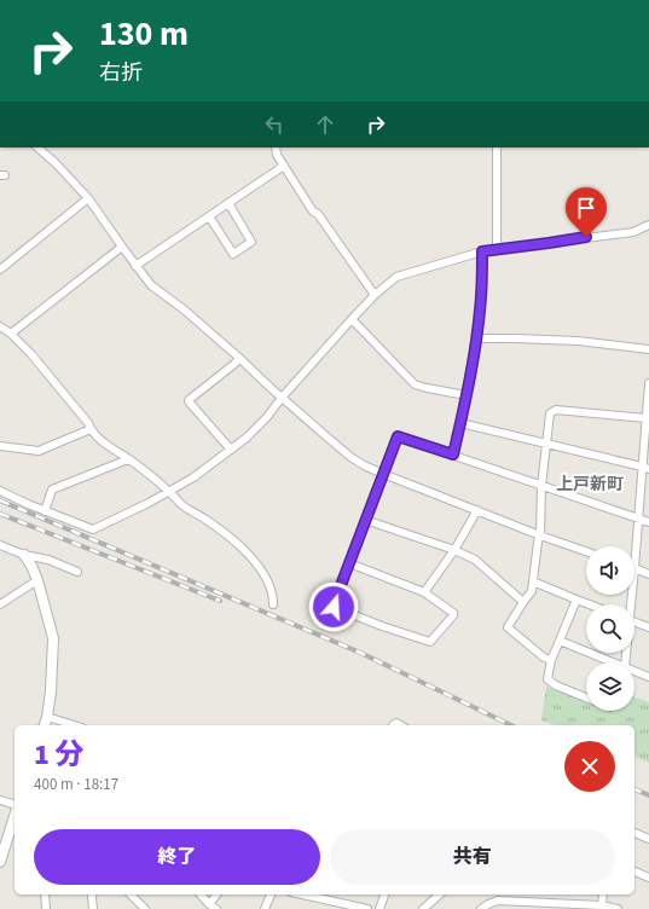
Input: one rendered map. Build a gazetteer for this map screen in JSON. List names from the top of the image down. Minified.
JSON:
{"districts":["上戸新町"],"page":{"turn":["130 m","右折"],"heading":["1 分","400 m · 18:17"],"buttons":["終了","共有"]}}
